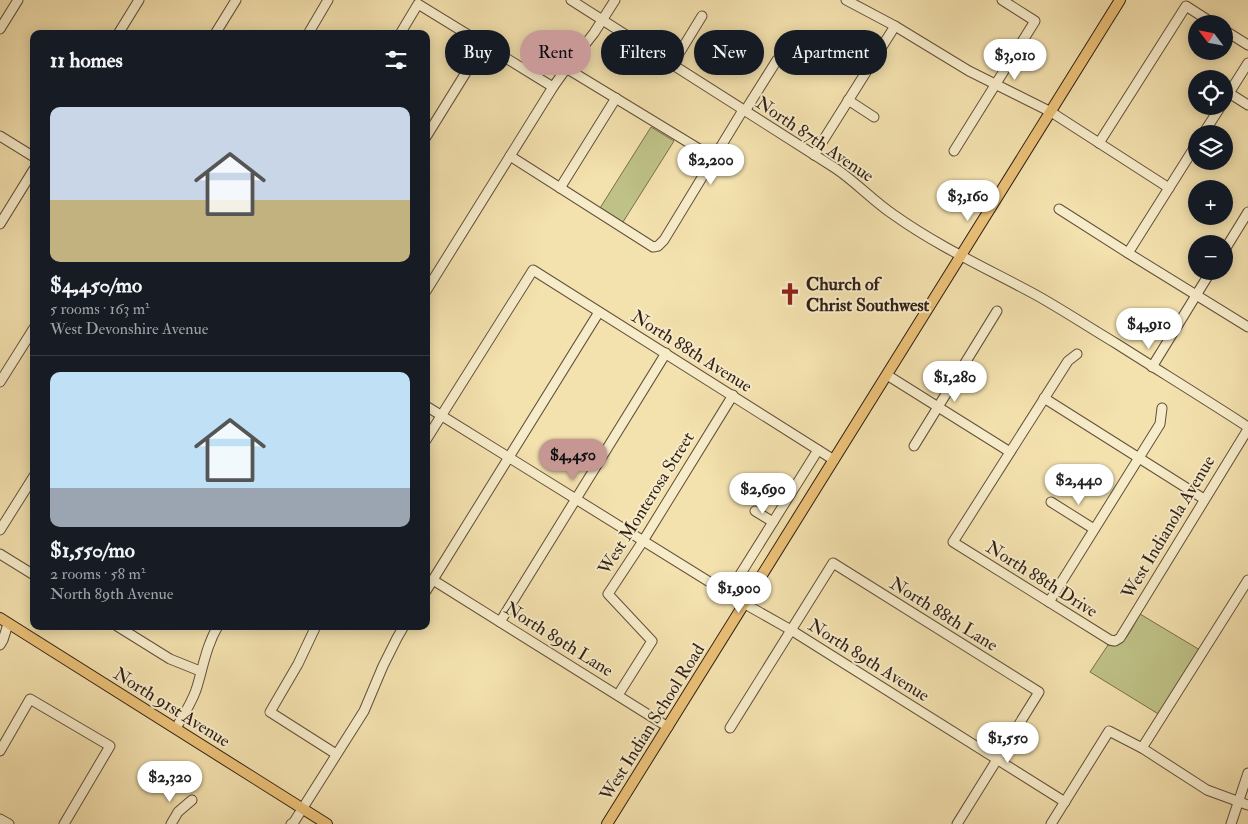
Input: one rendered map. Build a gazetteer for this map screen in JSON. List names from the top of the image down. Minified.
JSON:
{"streets":{"main road":["North 91st Avenue","West Indian School Road"],"street":["North 87th Avenue","North 88th Avenue","West Monterosa Street","West Indianola Avenue","North 88th Drive","North 88th Lane","North 89th Lane","North 89th Avenue"]},"crossings":[["North 87th Avenue","West Indianola Avenue"],["North 87th Avenue","West Indian School Road"],["North 88th Avenue","West Monterosa Street"],["North 88th Avenue","North 89th Avenue"],["North 88th Avenue","West Indian School Road"],["West Monterosa Street","North 89th Lane"],["West Monterosa Street","North 89th Avenue"],["West Indianola Avenue","North 88th Drive"],["North 88th Lane","North 89th Avenue"],["North 89th Lane","West Indian School Road"],["North 89th Avenue","West Indian School Road"]],"places":{"church":["Church of Christ Southwest"]},"north":"top left","page":{"map_buttons":["+","−"],"chip":["Buy","Rent","Filters","New","Apartment"],"heading":"11 homes","price":["$3,010","$2,200","$3,160","$4,910","$1,280","$4,450","$2,440","$2,690","$1,900","$1,550","$2,320"],"list":[{"name":"$4,450/mo","note":"5 rooms · 163 m² · West Devonshire Avenue"},{"name":"$1,550/mo","note":"2 rooms · 58 m² · North 89th Avenue"}]}}
